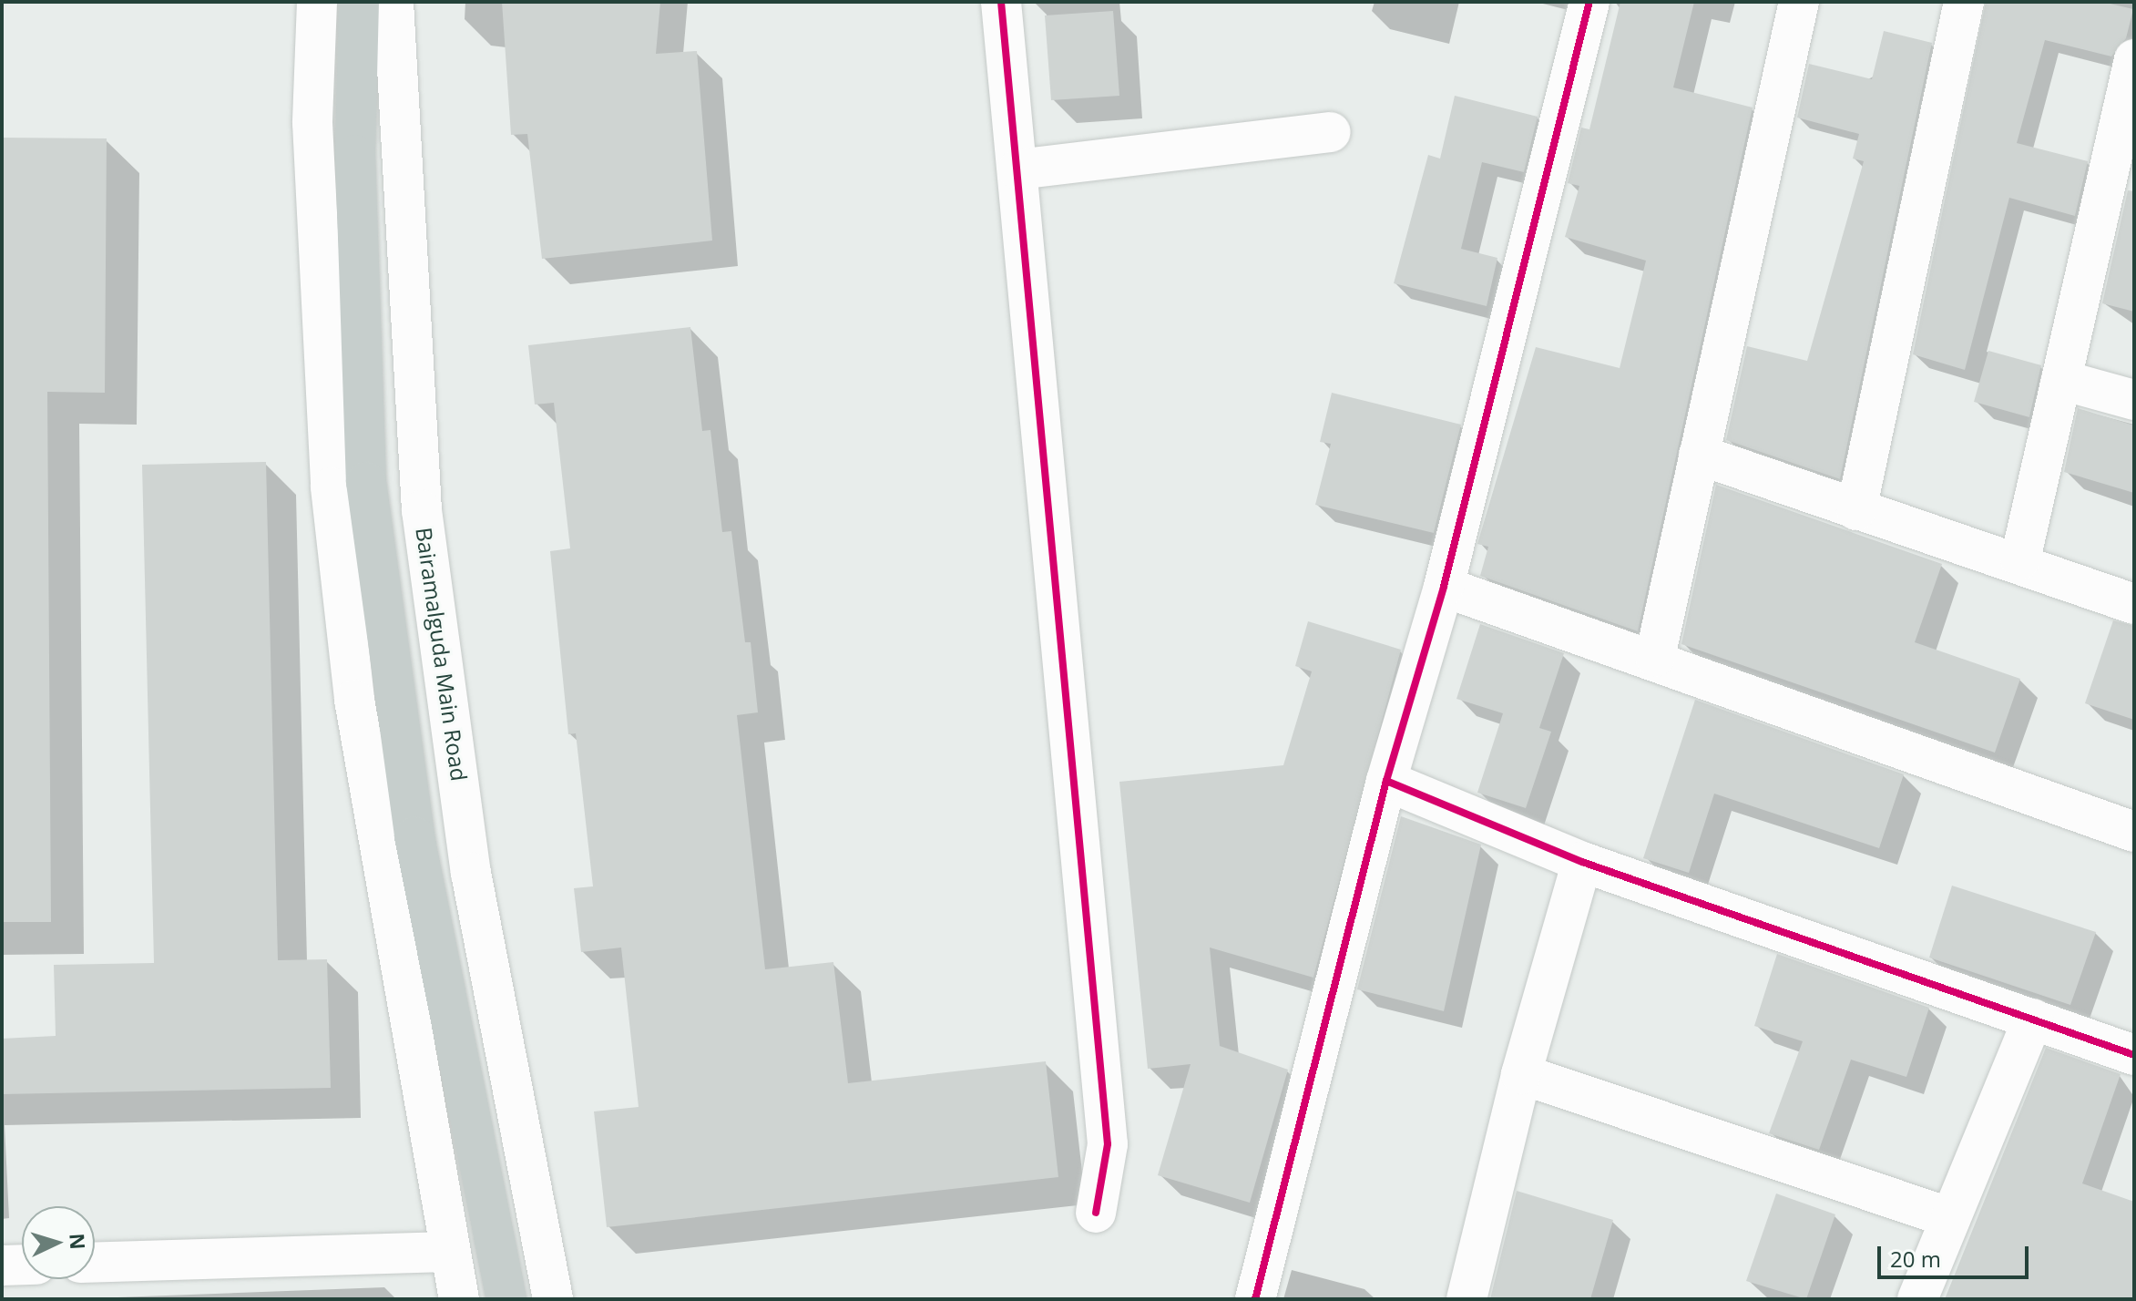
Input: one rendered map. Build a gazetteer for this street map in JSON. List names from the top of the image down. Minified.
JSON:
{"streets":{"street":["Bairamalguda Main Road"]},"scale_bar":"20 m","north":"right"}
